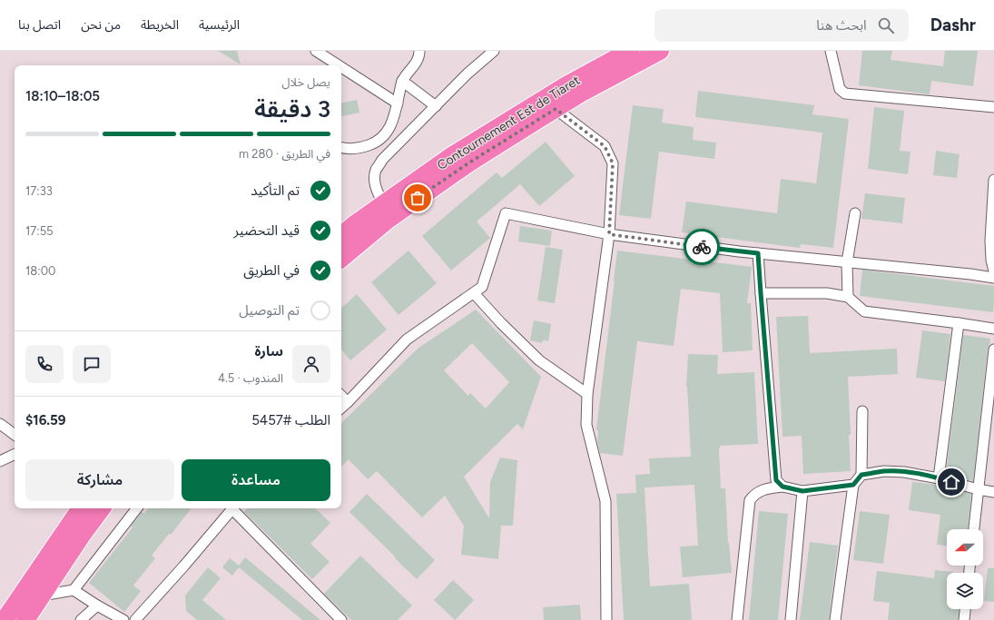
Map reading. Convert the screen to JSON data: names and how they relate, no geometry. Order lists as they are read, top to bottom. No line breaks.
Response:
{"streets":{"highway":["Contournement Est de Tiaret"]},"north":"left","page":{"header":"Dashr","search":"ابحث هنا","nav":["الرئيسية","الخريطة","من نحن","اتصل بنا"],"heading":["3 دقيقة","يصل خلال","18:05–18:10"],"panel":["سارة","المندوب · 4.5","الطلب #5457","$16.59"],"bar":"في الطريق · 280 m","list":[["تم التأكيد","17:33"],["قيد التحضير","17:55"],["في الطريق","18:00"],"تم التوصيل"],"buttons":["مساعدة","مشاركة"]}}
